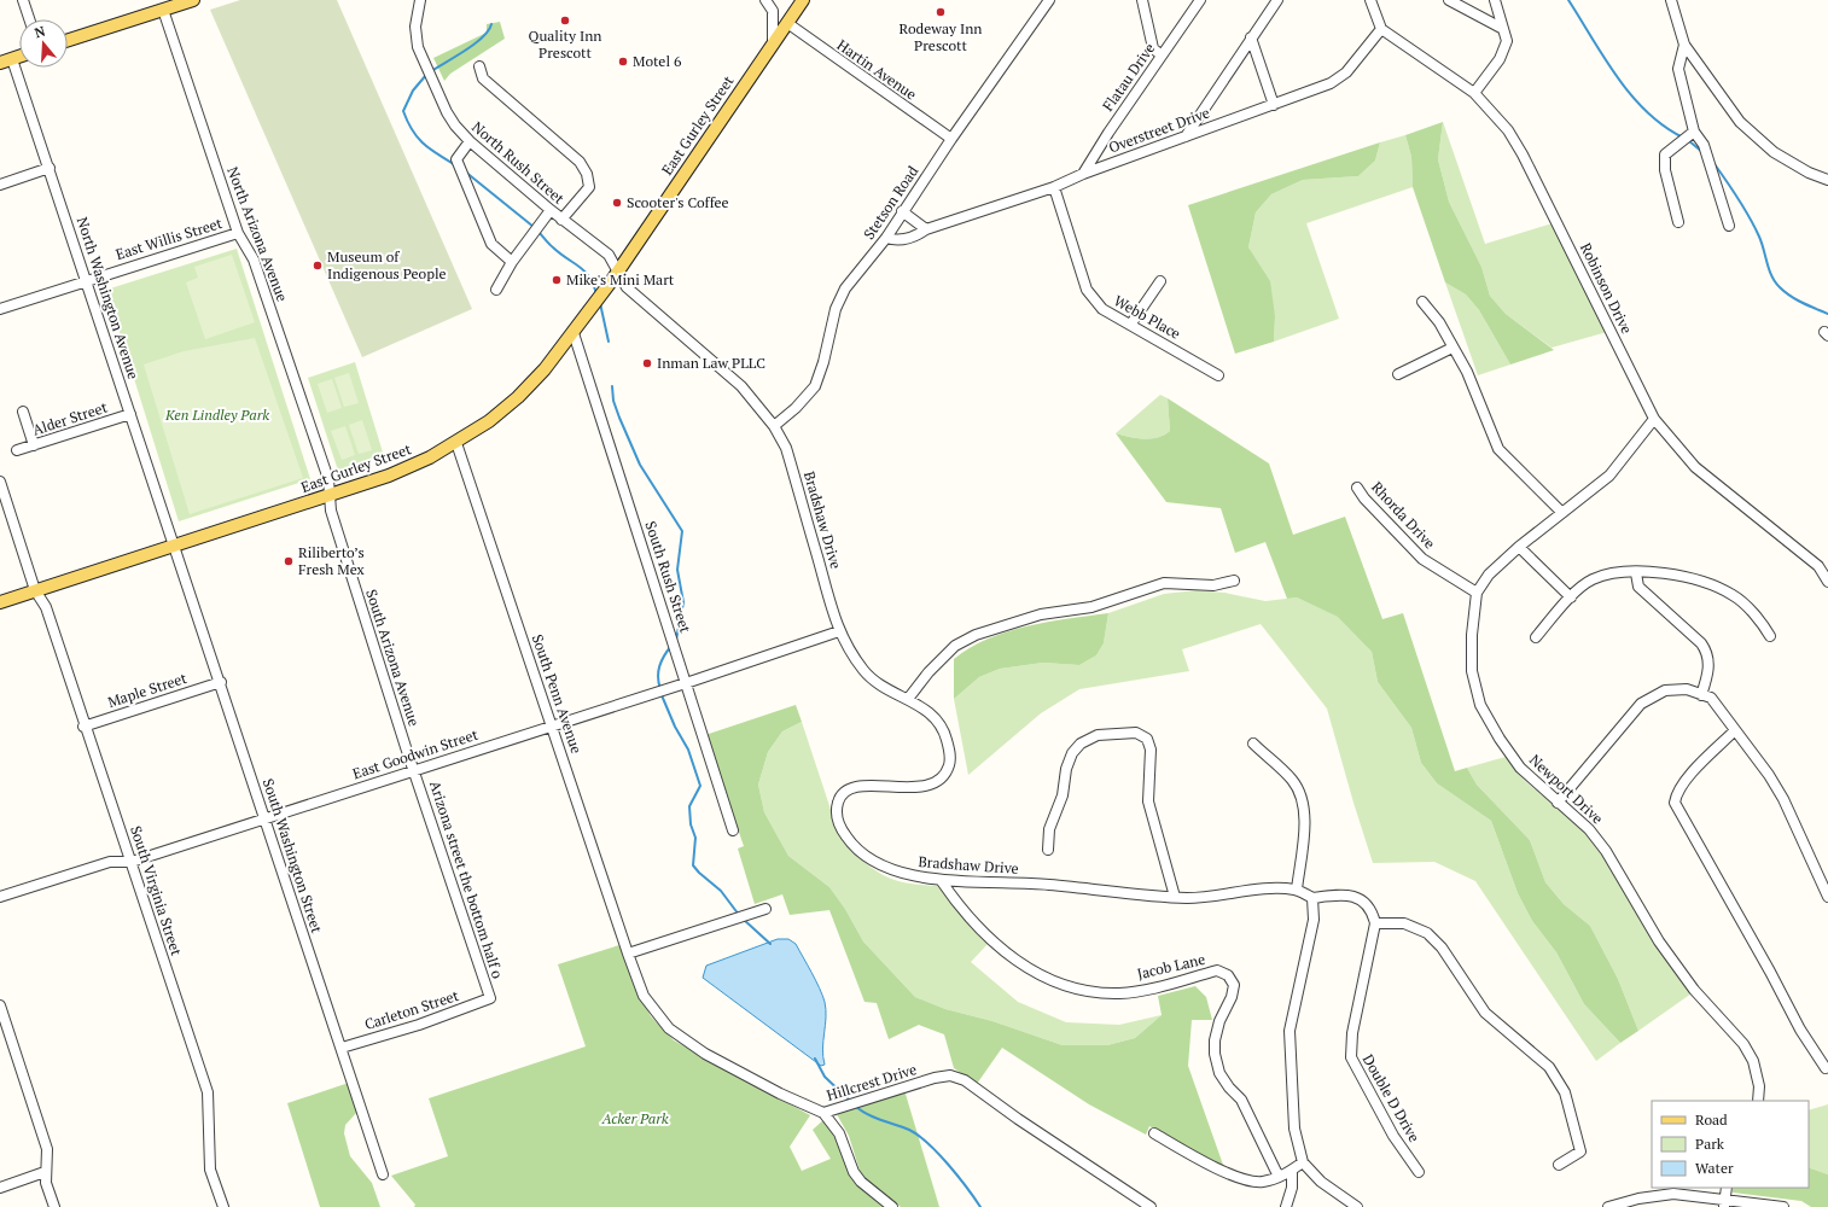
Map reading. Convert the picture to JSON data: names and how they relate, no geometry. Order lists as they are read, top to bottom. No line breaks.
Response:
{"streets":{"main road":["East Gurley Street"],"street":["Hartin Avenue","Flatau Drive","Overstreet Drive","North Rush Street","Stetson Road","North Arizona Avenue","East Willis Street","Robinson Drive","North Washington Avenue","Webb Place","Alder Street","Rhorda Drive","Bradshaw Drive","South Rush Street","South Arizona Avenue","Maple Street","South Penn Avenue","East Goodwin Street","Newport Drive","South Washington Street","Arizona street the bottom half o","South Virginia Street","Jacob Lane","Carleton Street","Hillcrest Drive","Double D Drive"]},"crossings":[["Hartin Avenue","East Gurley Street"],["Hartin Avenue","Stetson Road"],["Flatau Drive","Overstreet Drive"],["East Gurley Street","North Rush Street"],["East Gurley Street","North Arizona Avenue"],["East Gurley Street","North Washington Avenue"],["East Gurley Street","Bradshaw Drive"],["East Gurley Street","South Rush Street"],["East Gurley Street","South Arizona Avenue"],["East Gurley Street","South Penn Avenue"],["East Gurley Street","South Washington Street"],["East Gurley Street","South Virginia Street"],["Overstreet Drive","Stetson Road"],["Overstreet Drive","Robinson Drive"],["Overstreet Drive","Webb Place"],["North Rush Street","Bradshaw Drive"],["Stetson Road","Bradshaw Drive"],["North Arizona Avenue","East Willis Street"],["North Arizona Avenue","South Arizona Avenue"],["East Willis Street","North Washington Avenue"],["North Washington Avenue","Alder Street"],["North Washington Avenue","South Washington Street"],["Rhorda Drive","Newport Drive"],["Bradshaw Drive","East Goodwin Street"],["Bradshaw Drive","Jacob Lane"],["South Rush Street","East Goodwin Street"],["South Arizona Avenue","East Goodwin Street"],["South Arizona Avenue","Arizona street the bottom half o"],["Maple Street","South Washington Street"],["Maple Street","South Virginia Street"],["South Penn Avenue","East Goodwin Street"],["South Penn Avenue","Hillcrest Drive"],["East Goodwin Street","South Washington Street"],["East Goodwin Street","Arizona street the bottom half o"],["East Goodwin Street","South Virginia Street"],["South Washington Street","Carleton Street"],["Arizona street the bottom half o","Carleton Street"]],"parks":["Ken Lindley Park","Acker Park"],"places":["Rodeway Inn Prescott","Quality Inn Prescott","Motel 6","Scooter's Coffee","Museum of Indigenous People","Mike's Mini Mart","Inman Law PLLC","Riliberto’s Fresh Mex"],"legend":["Road","Park","Water"],"north":"top"}
